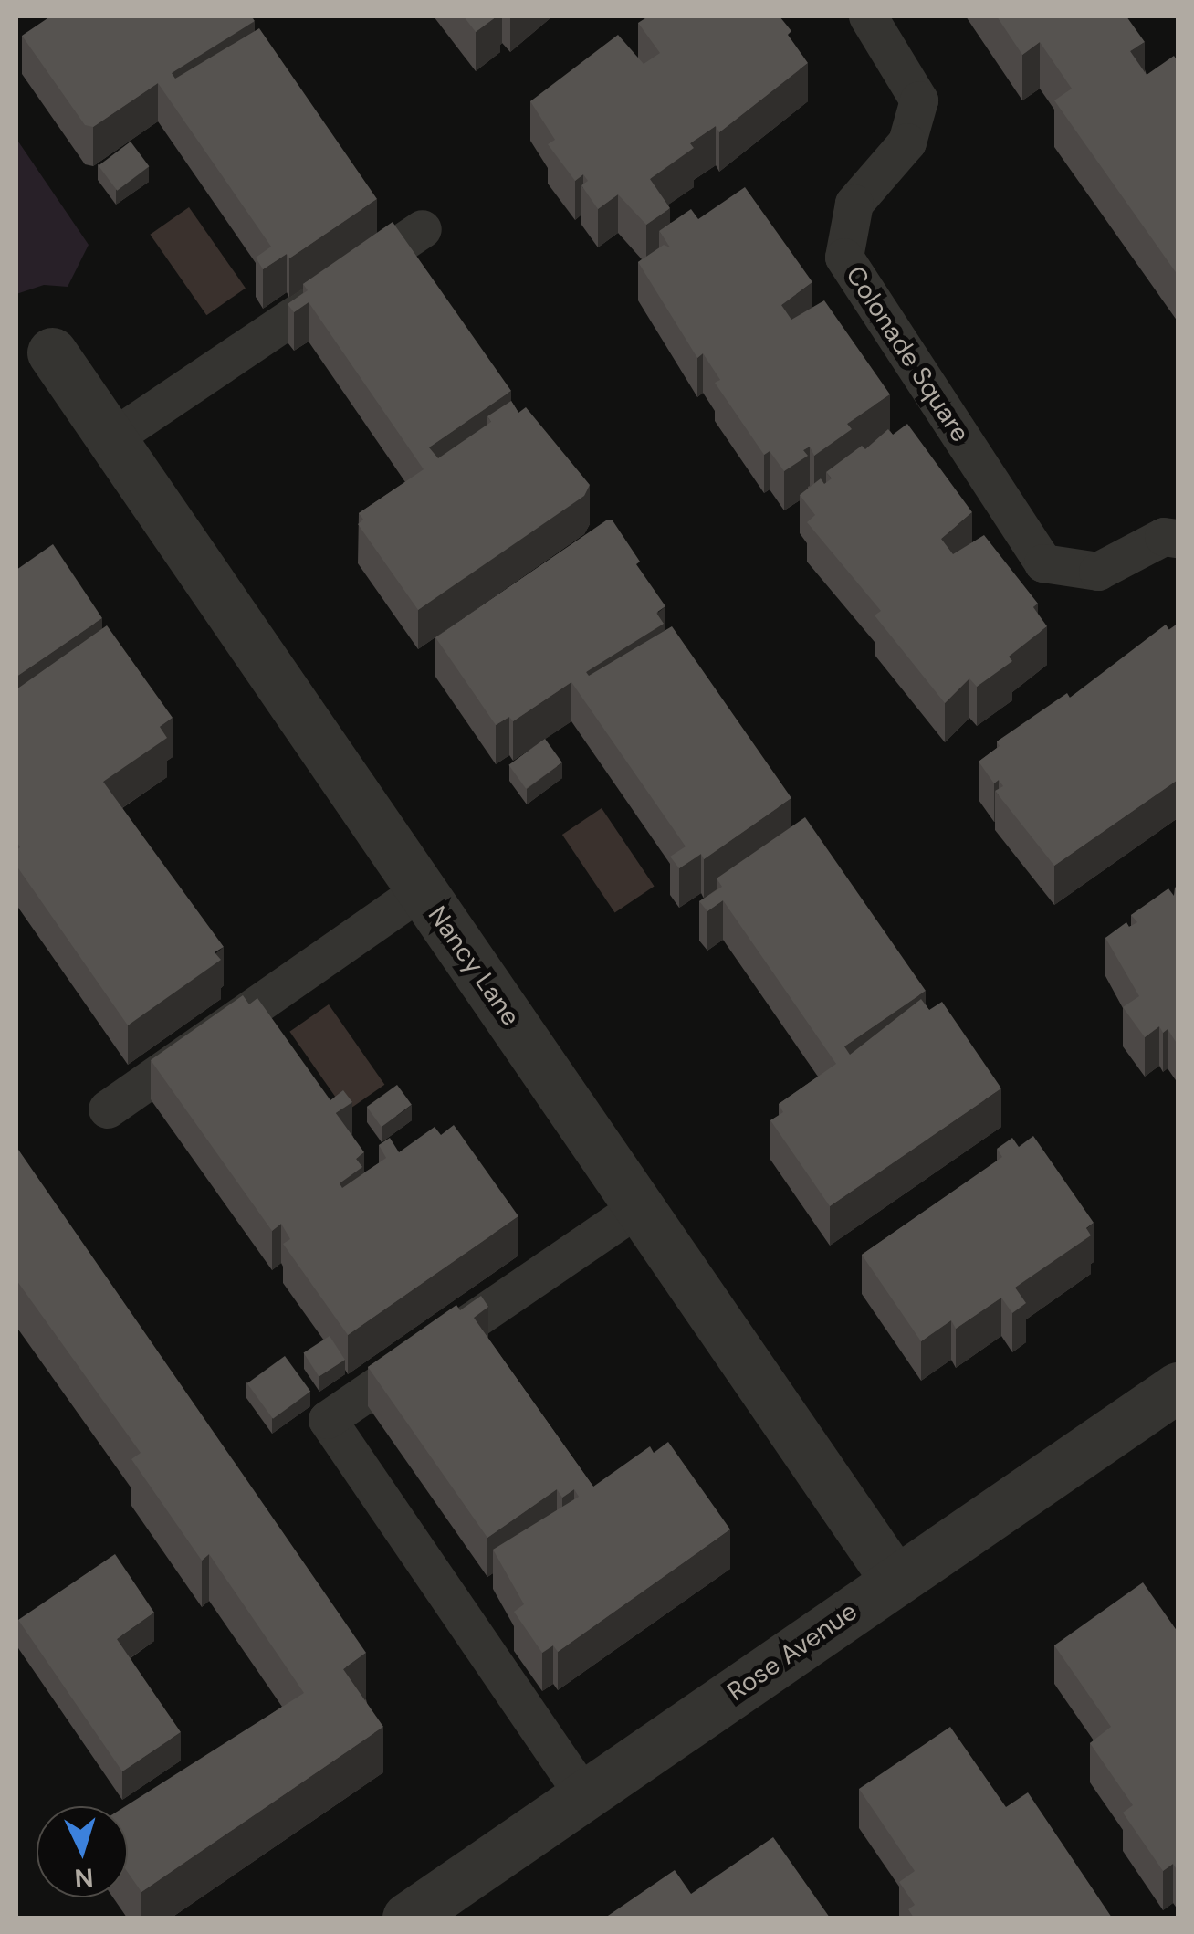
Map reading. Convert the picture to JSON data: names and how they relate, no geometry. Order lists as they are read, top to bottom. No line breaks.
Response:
{"streets":{"street":["Nancy Lane","Rose Avenue"],"lane":["Colonade Square"]},"crossings":[["Nancy Lane","Rose Avenue"]],"north":"bottom"}
